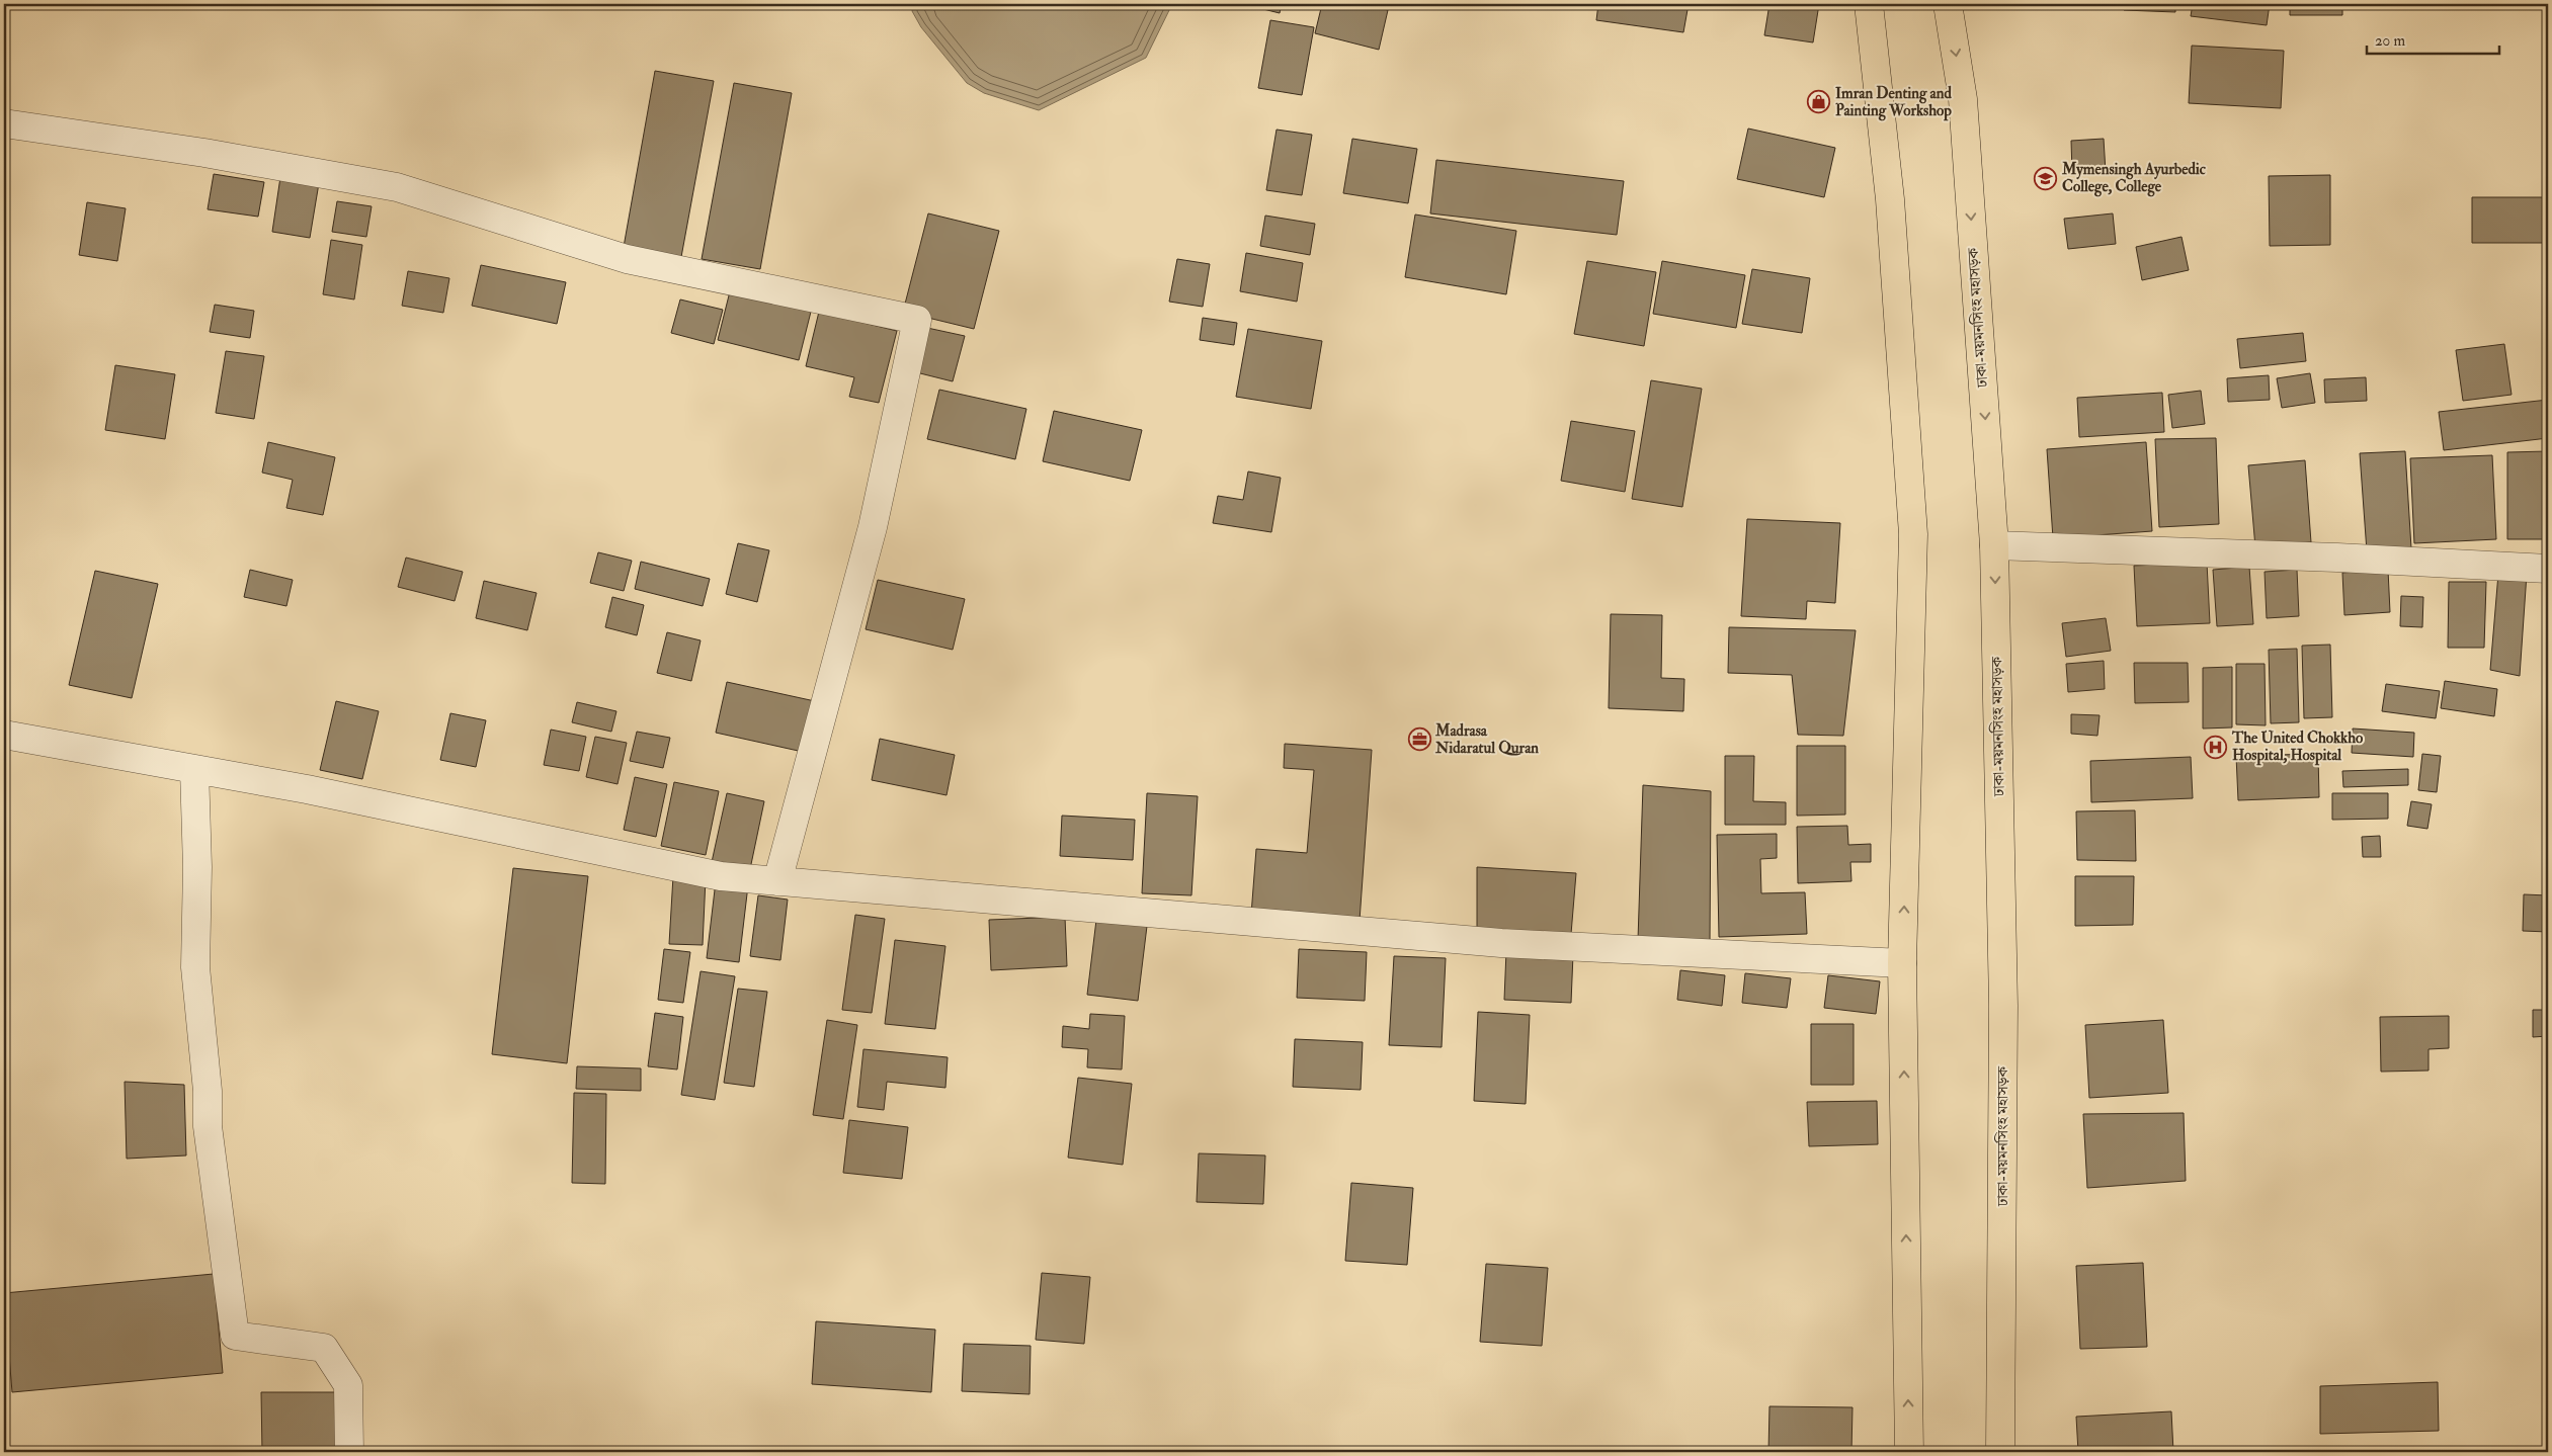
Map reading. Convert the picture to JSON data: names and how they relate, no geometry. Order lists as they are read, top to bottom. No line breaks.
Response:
{"streets":{"main road":["ঢাকা-ময়মনসিংহ মহাসড়ক"]},"places":{"shop":["Imran Denting and Painting Workshop"],"school or university":["Mymensingh Ayurbedic College, College"],"office":["Madrasa Nidaratul Quran"],"hospital":["The United Chokkho Hospital, Hospital"]},"scale_bar":"20 m"}
